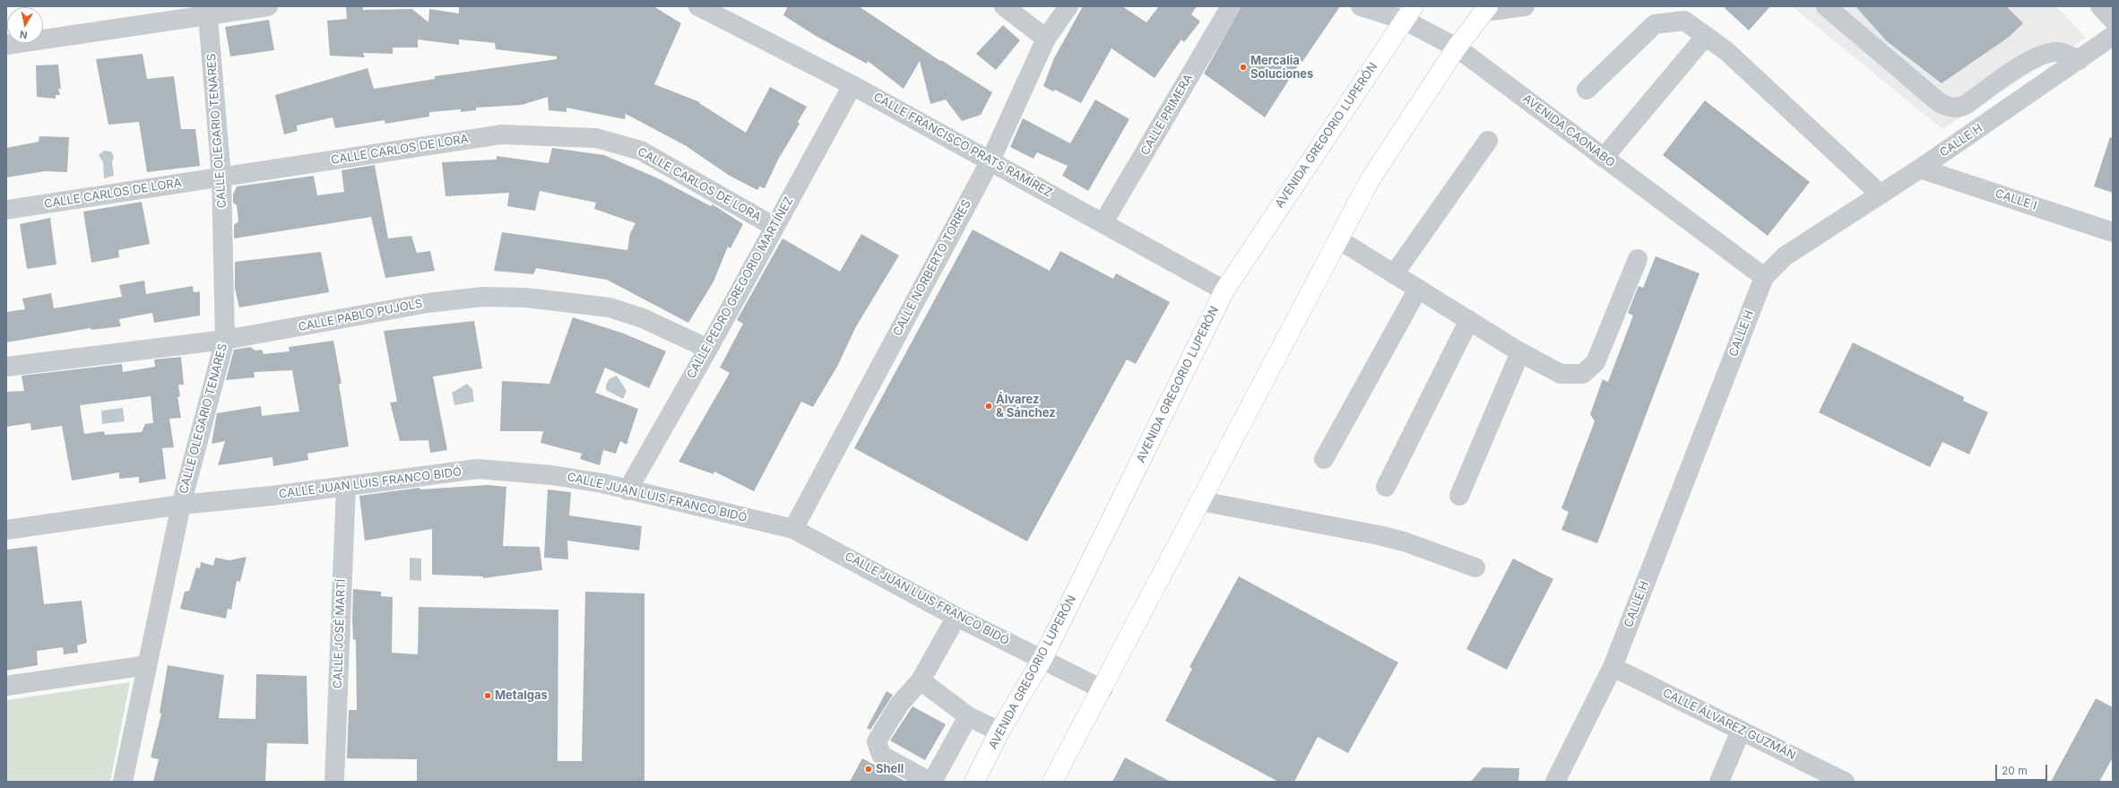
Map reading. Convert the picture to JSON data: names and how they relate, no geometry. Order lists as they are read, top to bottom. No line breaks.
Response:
{"streets":{"main road":["AVENIDA GREGORIO LUPERÓN"],"street":["CALLE PRIMERA","CALLE OLEGARIO TENARES","AVENIDA CAONABO","CALLE H","CALLE FRANCISCO PRATS RAMÍREZ","CALLE CARLOS DE LORA","CALLE I","CALLE NORBERTO TORRES","CALLE PEDRO GREGORIO MARTÍNEZ","CALLE PABLO PUJOLS","CALLE JUAN LUIS FRANCO BIDÓ","CALLE JOSÉ MARTÍ","CALLE ÁLVAREZ GUZMÁN"]},"crossings":[["CALLE PRIMERA","CALLE FRANCISCO PRATS RAMÍREZ"],["CALLE OLEGARIO TENARES","CALLE CARLOS DE LORA"],["CALLE OLEGARIO TENARES","CALLE PABLO PUJOLS"],["CALLE OLEGARIO TENARES","CALLE JUAN LUIS FRANCO BIDÓ"],["AVENIDA CAONABO","AVENIDA GREGORIO LUPERÓN"],["AVENIDA CAONABO","CALLE H"],["AVENIDA GREGORIO LUPERÓN","CALLE FRANCISCO PRATS RAMÍREZ"],["AVENIDA GREGORIO LUPERÓN","CALLE JUAN LUIS FRANCO BIDÓ"],["CALLE H","CALLE I"],["CALLE H","CALLE ÁLVAREZ GUZMÁN"],["CALLE FRANCISCO PRATS RAMÍREZ","CALLE NORBERTO TORRES"],["CALLE FRANCISCO PRATS RAMÍREZ","CALLE PEDRO GREGORIO MARTÍNEZ"],["CALLE CARLOS DE LORA","CALLE PEDRO GREGORIO MARTÍNEZ"],["CALLE NORBERTO TORRES","CALLE JUAN LUIS FRANCO BIDÓ"],["CALLE PEDRO GREGORIO MARTÍNEZ","CALLE PABLO PUJOLS"],["CALLE PEDRO GREGORIO MARTÍNEZ","CALLE JUAN LUIS FRANCO BIDÓ"],["CALLE JUAN LUIS FRANCO BIDÓ","CALLE JOSÉ MARTÍ"]],"places":["Mercalia Soluciones","Álvarez & Sánchez","Metalgas","Shell"],"scale_bar":"20 m","north":"bottom"}
